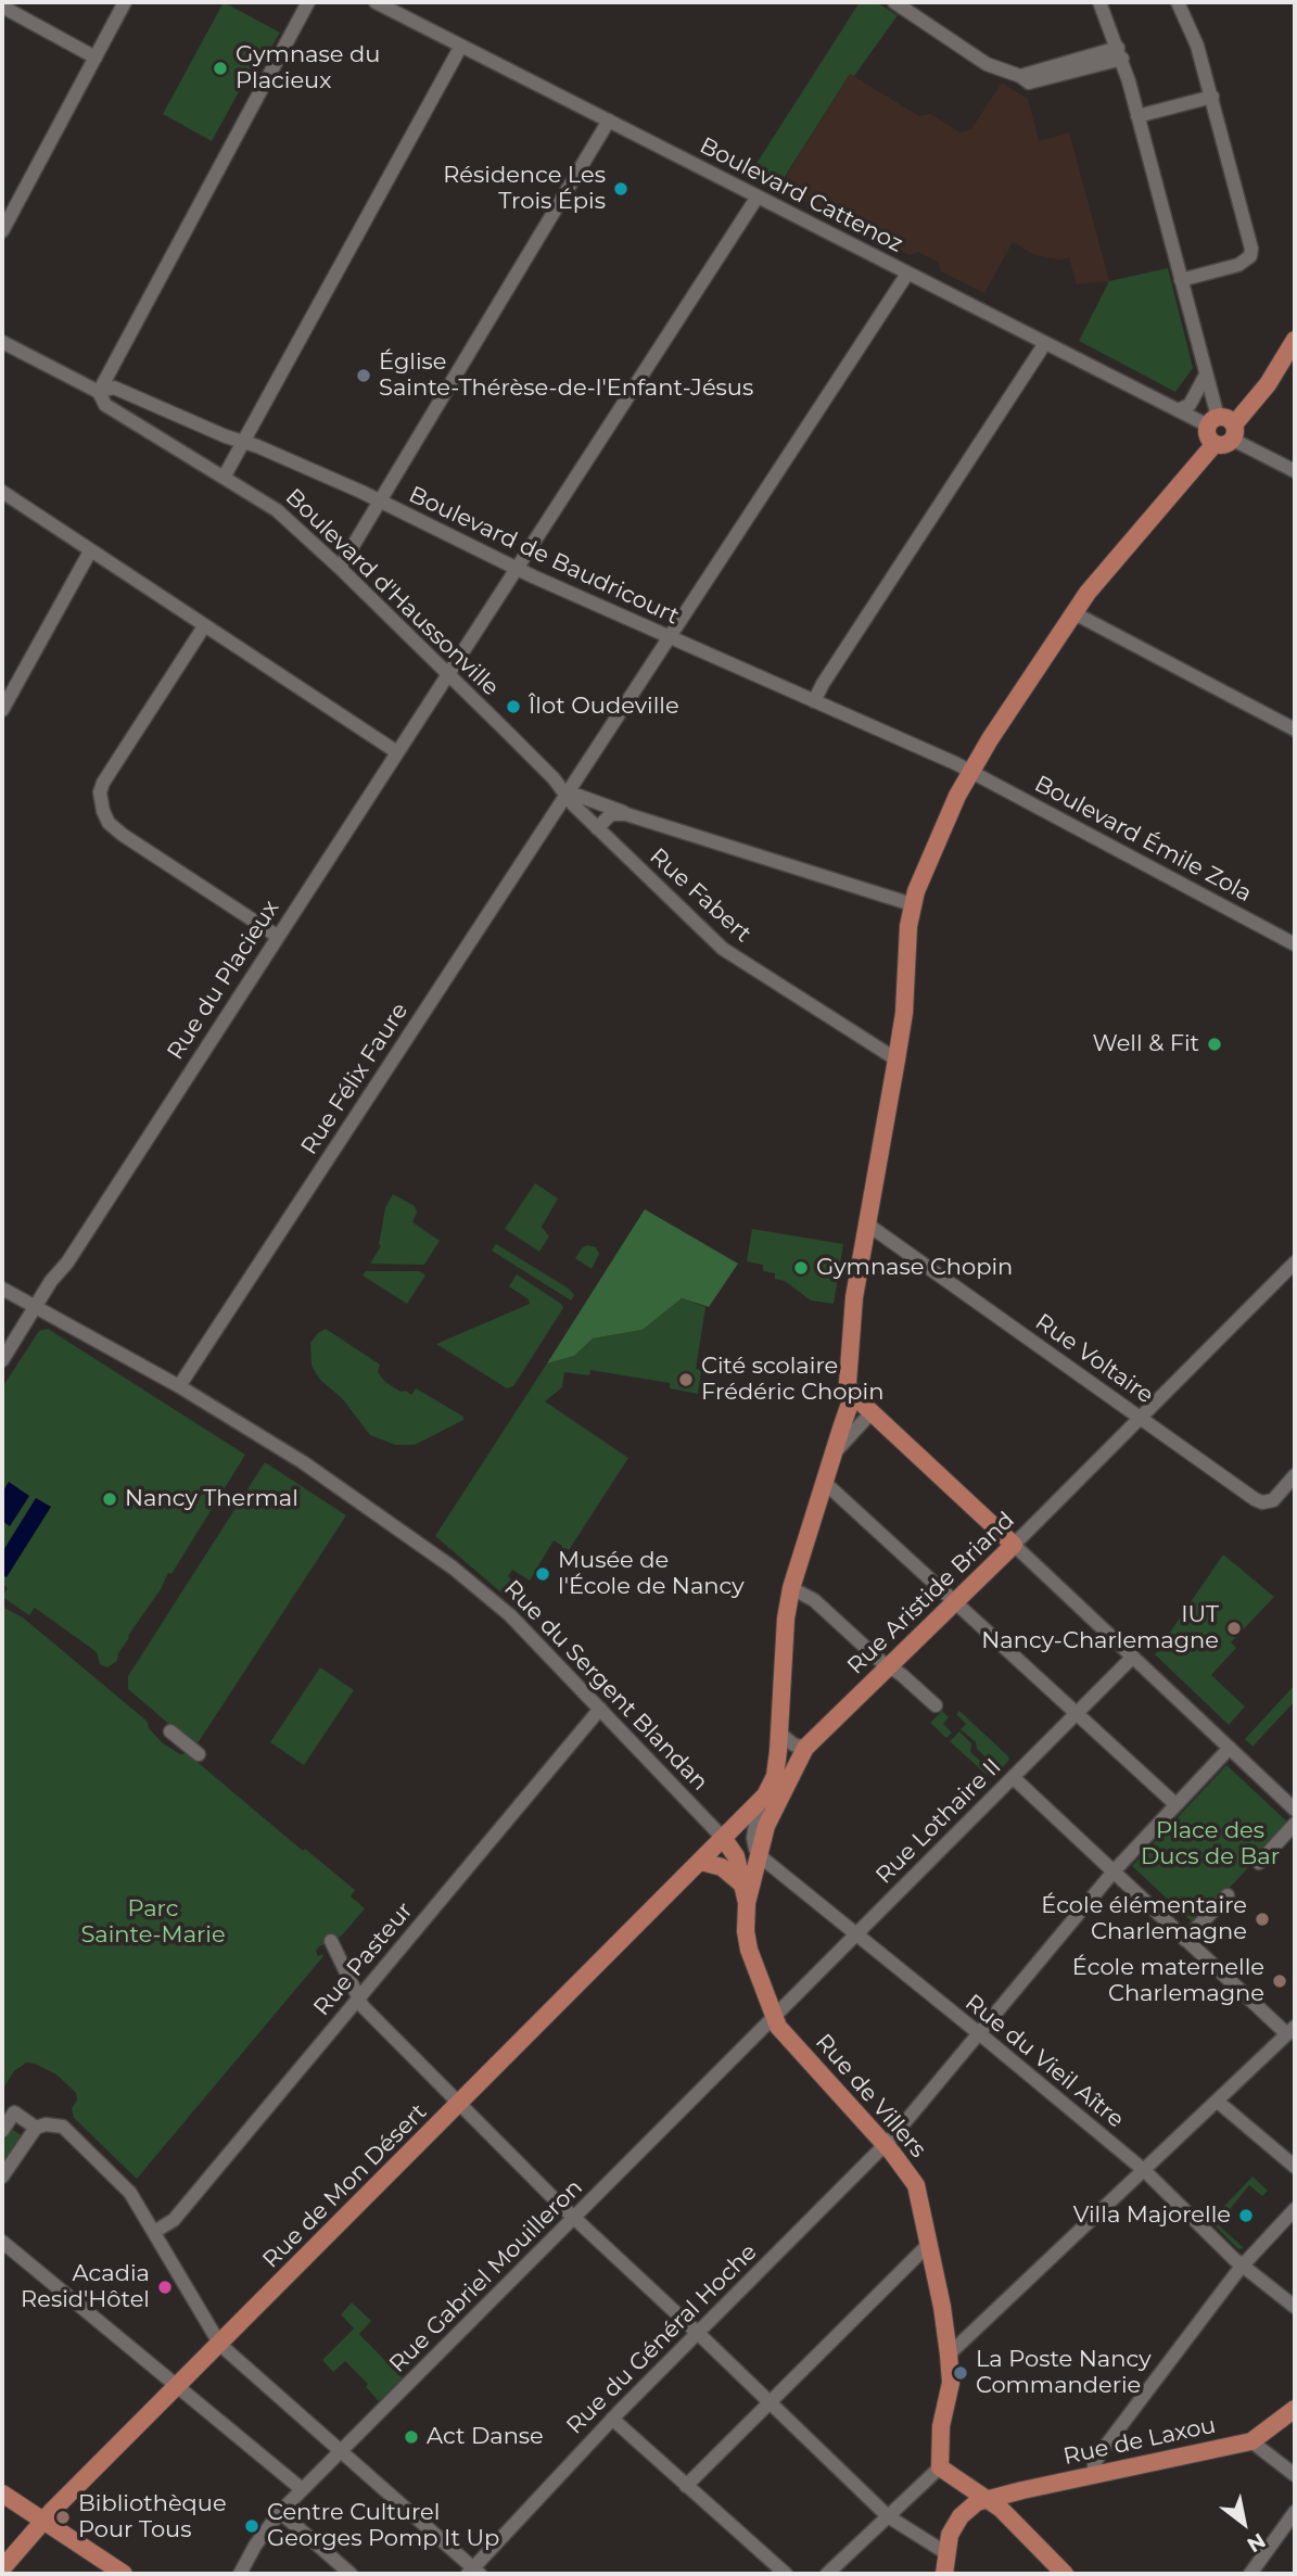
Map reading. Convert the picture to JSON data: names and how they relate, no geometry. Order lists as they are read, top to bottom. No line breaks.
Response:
{"streets":{"main road":["Rue Aristide Briand","Rue de Villers","Rue de Mon Désert","Rue de Laxou"],"street":["Boulevard Cattenoz","Boulevard de Baudricourt","Boulevard d'Haussonville","Boulevard Émile Zola","Rue Fabert","Rue du Placieux","Rue Félix Faure","Rue Voltaire","Rue du Sergent Blandan","Rue Lothaire II","Rue Pasteur","Rue du Vieil Aître","Rue Gabriel Mouilleron","Rue du Général Hoche"]},"crossings":[["Boulevard Cattenoz","Rue du Placieux"],["Boulevard Cattenoz","Rue Félix Faure"],["Boulevard de Baudricourt","Boulevard d'Haussonville"],["Boulevard de Baudricourt","Boulevard Émile Zola"],["Boulevard de Baudricourt","Rue du Placieux"],["Boulevard de Baudricourt","Rue Félix Faure"],["Boulevard d'Haussonville","Rue Fabert"],["Boulevard d'Haussonville","Rue du Placieux"],["Boulevard d'Haussonville","Rue Félix Faure"],["Rue Fabert","Rue Félix Faure"],["Rue Félix Faure","Rue du Sergent Blandan"],["Rue Voltaire","Rue Aristide Briand"],["Rue Aristide Briand","Rue du Vieil Aître"],["Rue Aristide Briand","Rue de Villers"],["Rue du Sergent Blandan","Rue Pasteur"],["Rue du Sergent Blandan","Rue de Villers"],["Rue du Sergent Blandan","Rue de Mon Désert"],["Rue Lothaire II","Rue du Vieil Aître"],["Rue Lothaire II","Rue de Villers"],["Rue Lothaire II","Rue Gabriel Mouilleron"],["Rue du Vieil Aître","Rue du Général Hoche"],["Rue de Villers","Rue de Mon Désert"],["Rue de Villers","Rue Gabriel Mouilleron"],["Rue de Villers","Rue du Général Hoche"]],"parks":["Place des Ducs de Bar","Parc Sainte-Marie"],"places":["Gymnase du Placieux","Résidence Les Trois Épis","Église Sainte-Thérèse-de-l'Enfant-Jésus","Îlot Oudeville","Well & Fit","Gymnase Chopin","Cité scolaire Frédéric Chopin","Nancy Thermal","Musée de l'École de Nancy","IUT Nancy-Charlemagne","École élémentaire Charlemagne","École maternelle Charlemagne","Villa Majorelle","Acadia Resid'Hôtel","La Poste Nancy Commanderie","Act Danse","Bibliothèque Pour Tous","Centre Culturel Georges Pomp It Up"],"north":"bottom right"}
